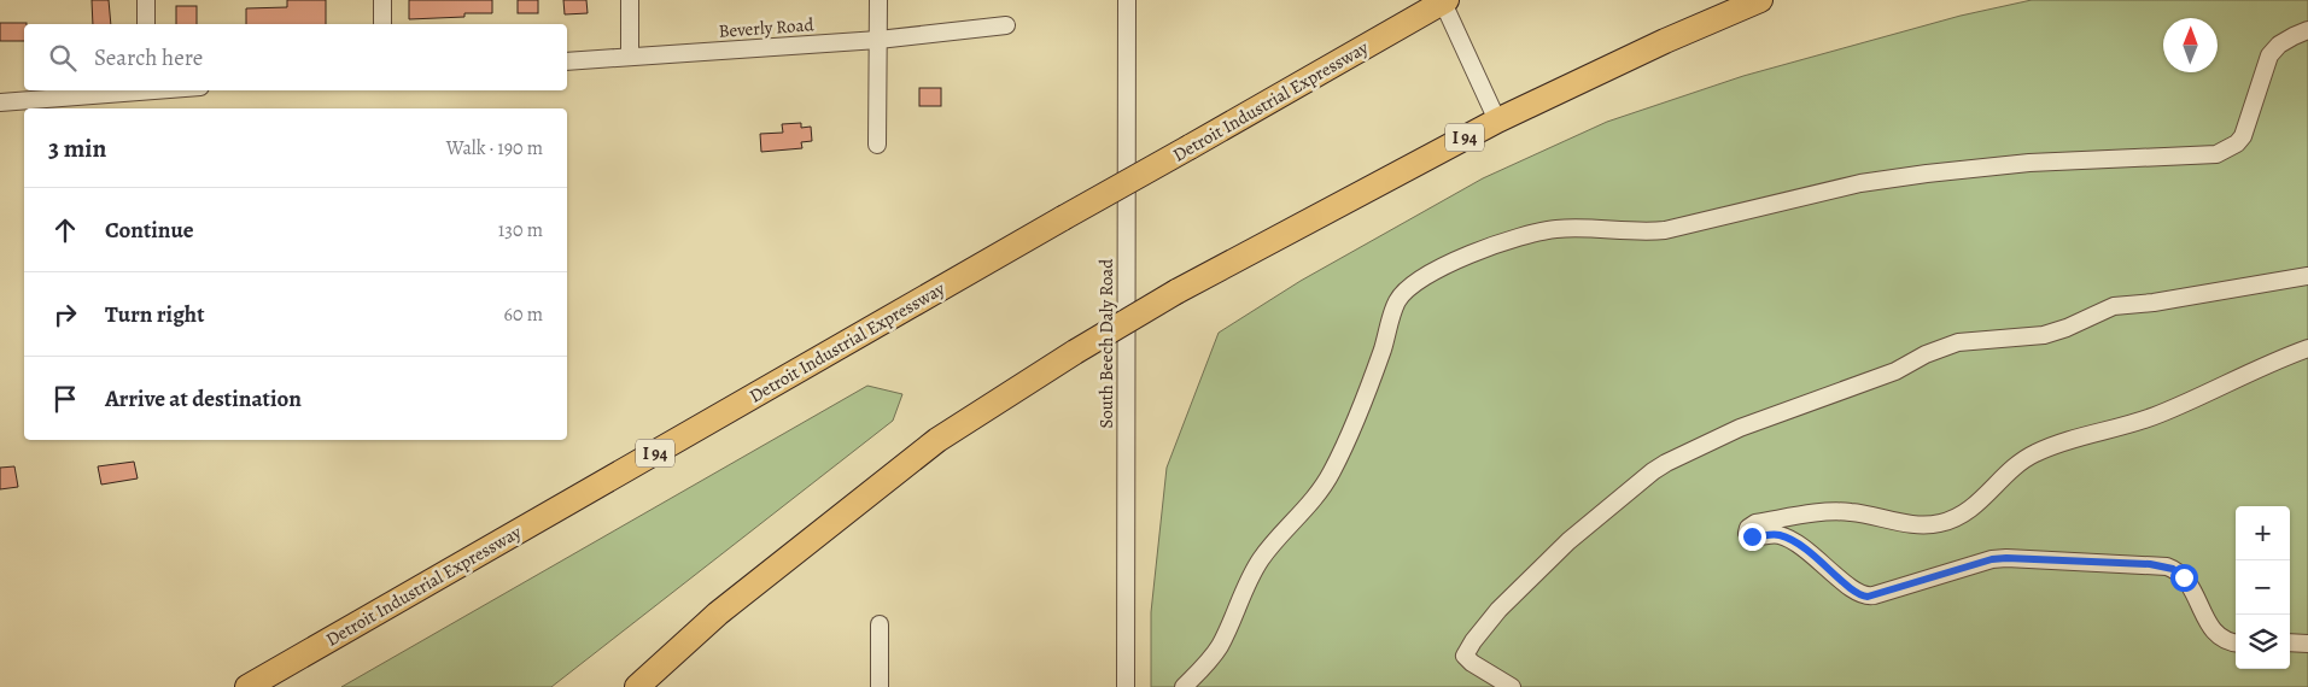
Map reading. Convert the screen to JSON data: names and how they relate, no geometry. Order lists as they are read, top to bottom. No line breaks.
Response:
{"streets":{"highway":["Detroit Industrial Expressway","I 94"],"street":["Beverly Road","South Beech Daly Road"]},"north":"top","page":{"search":"Search here","heading":["3 min","Walk · 190 m"],"list":[["Continue","130 m"],["Turn right","60 m"],"Arrive at destination"],"map_buttons":["+","−"]}}
